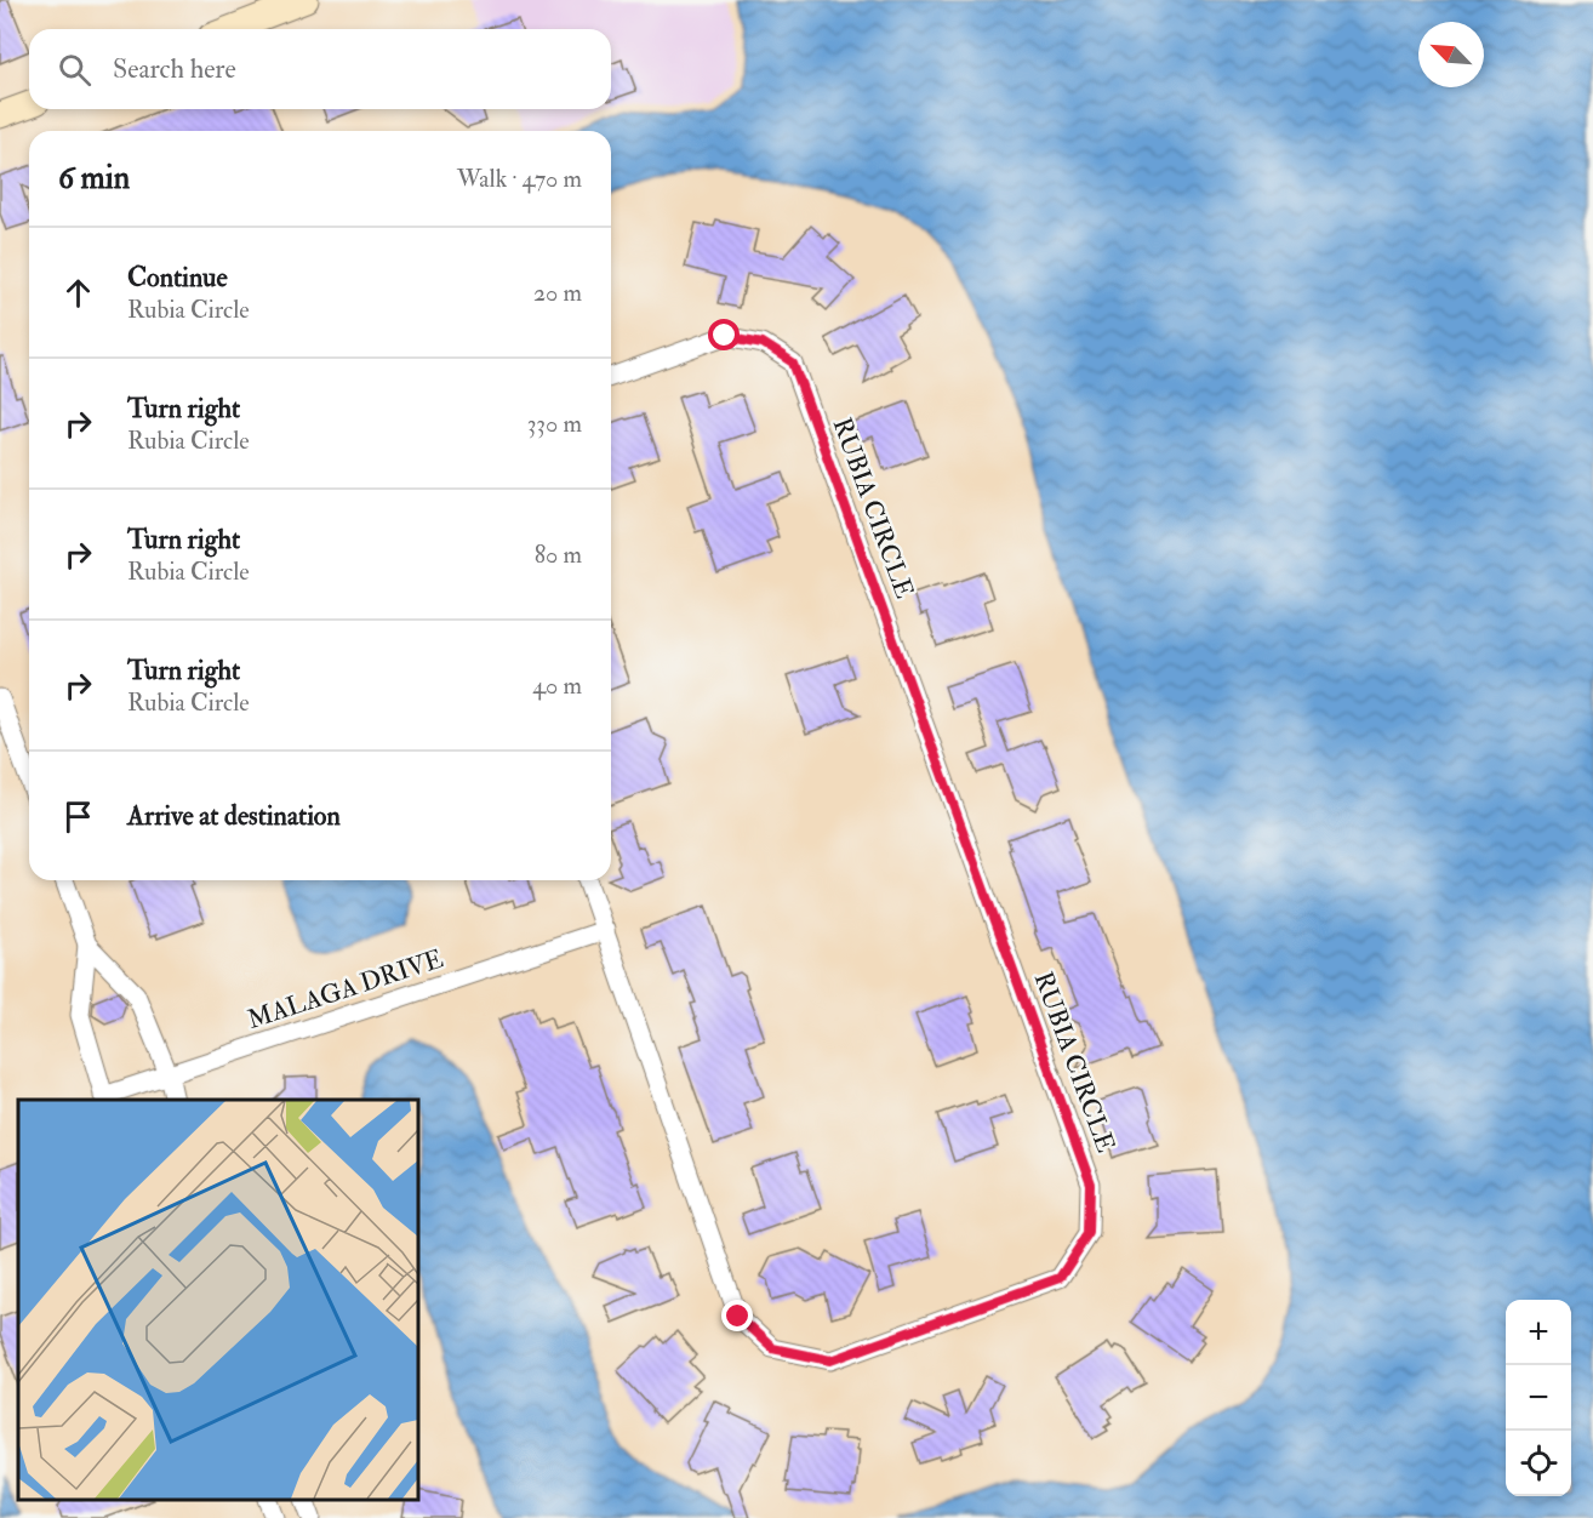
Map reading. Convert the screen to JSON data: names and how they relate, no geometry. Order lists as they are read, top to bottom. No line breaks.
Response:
{"streets":{"street":["RUBIA CIRCLE","MALAGA DRIVE"]},"crossings":[["RUBIA CIRCLE","MALAGA DRIVE"]],"north":"top left","page":{"search":"Search here","heading":["6 min","Walk · 470 m"],"list":[["Continue","Rubia Circle","20 m"],["Turn right","Rubia Circle","330 m"],["Turn right","Rubia Circle","80 m"],["Turn right","Rubia Circle","40 m"],"Arrive at destination"],"map_buttons":["+","−"]}}
